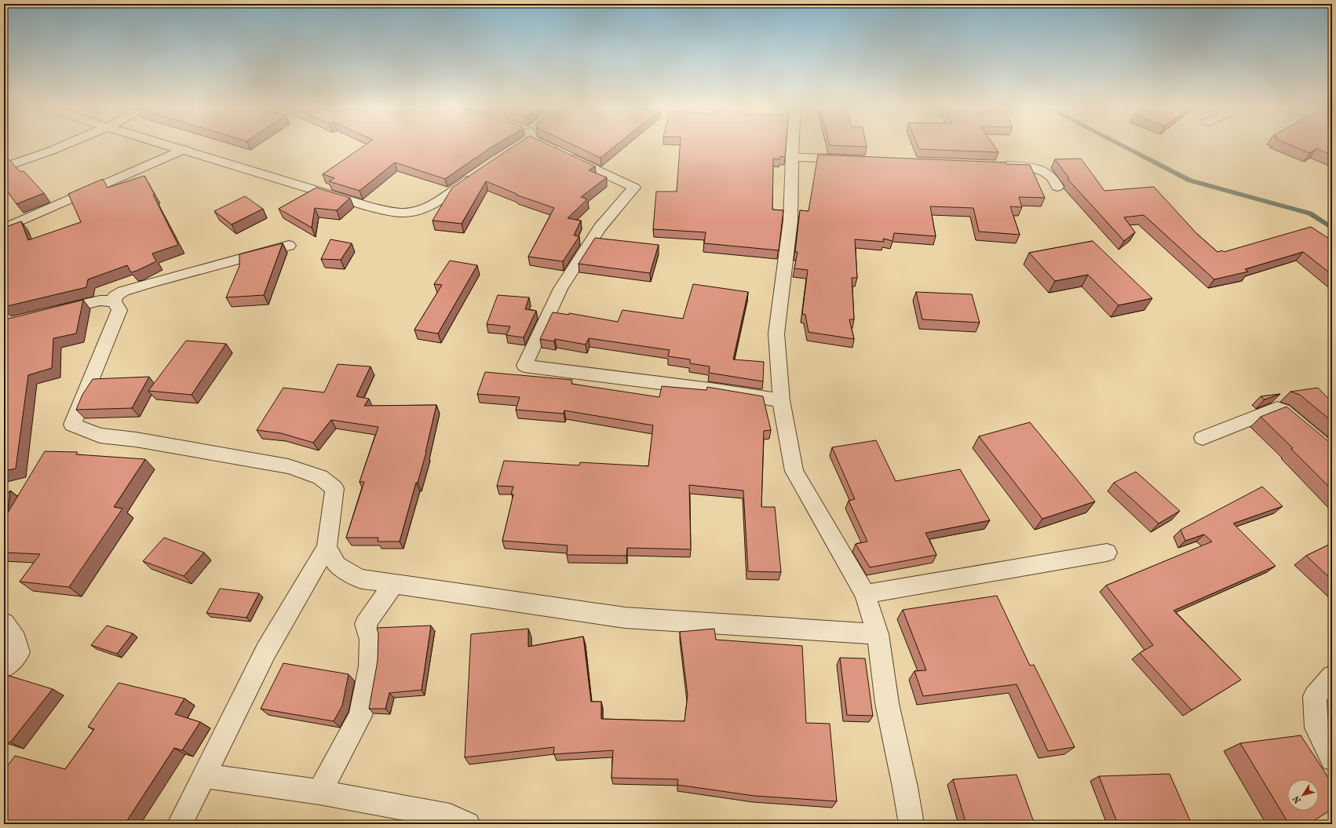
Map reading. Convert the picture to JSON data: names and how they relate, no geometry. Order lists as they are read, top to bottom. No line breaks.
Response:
{"north":"bottom left"}
